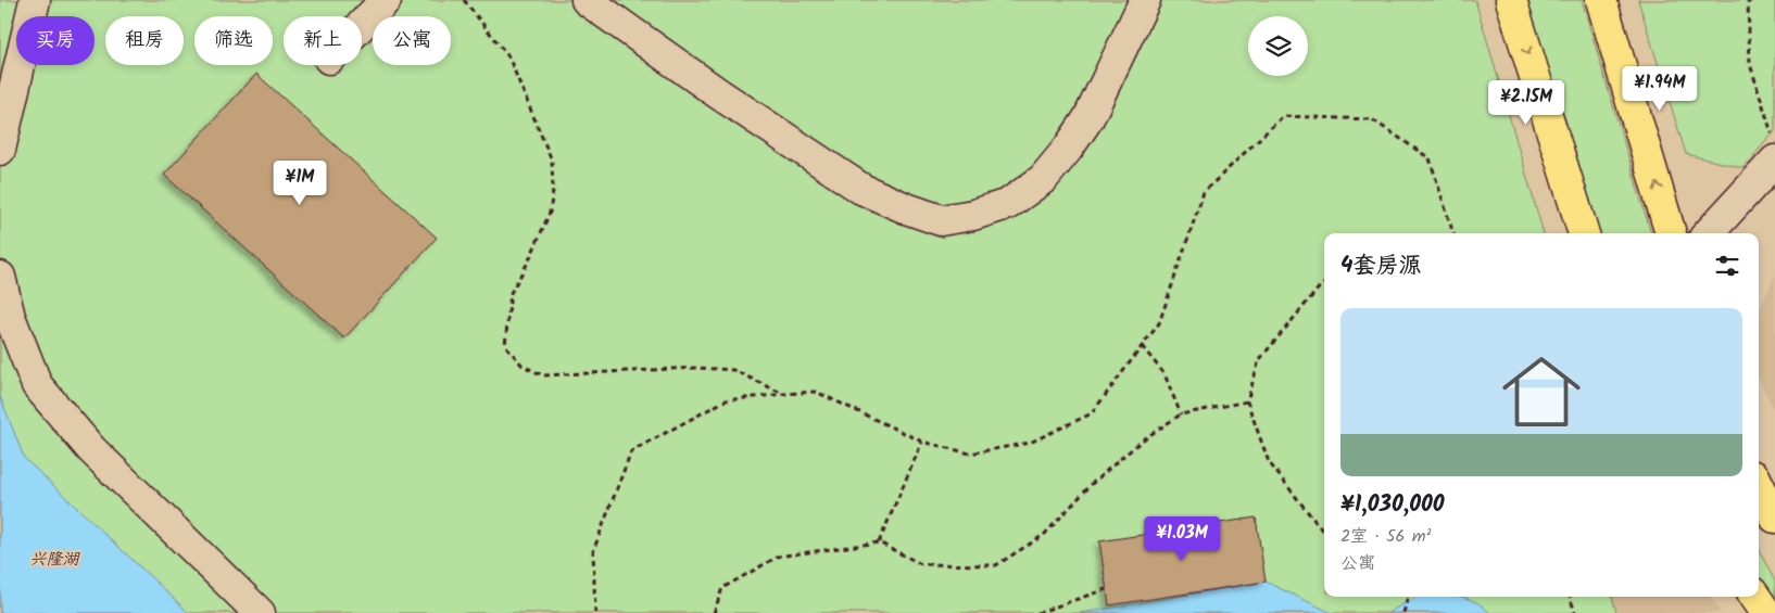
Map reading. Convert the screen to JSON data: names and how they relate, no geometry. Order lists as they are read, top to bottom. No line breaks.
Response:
{"water":["兴隆湖"],"page":{"chip":["买房","租房","筛选","新上","公寓"],"price":["¥1.94M","¥2.15M","¥1M","¥1.03M"],"heading":"4套房源","list":[{"name":"¥1,030,000","note":"2室 · 56 m² · 公寓"}]}}
